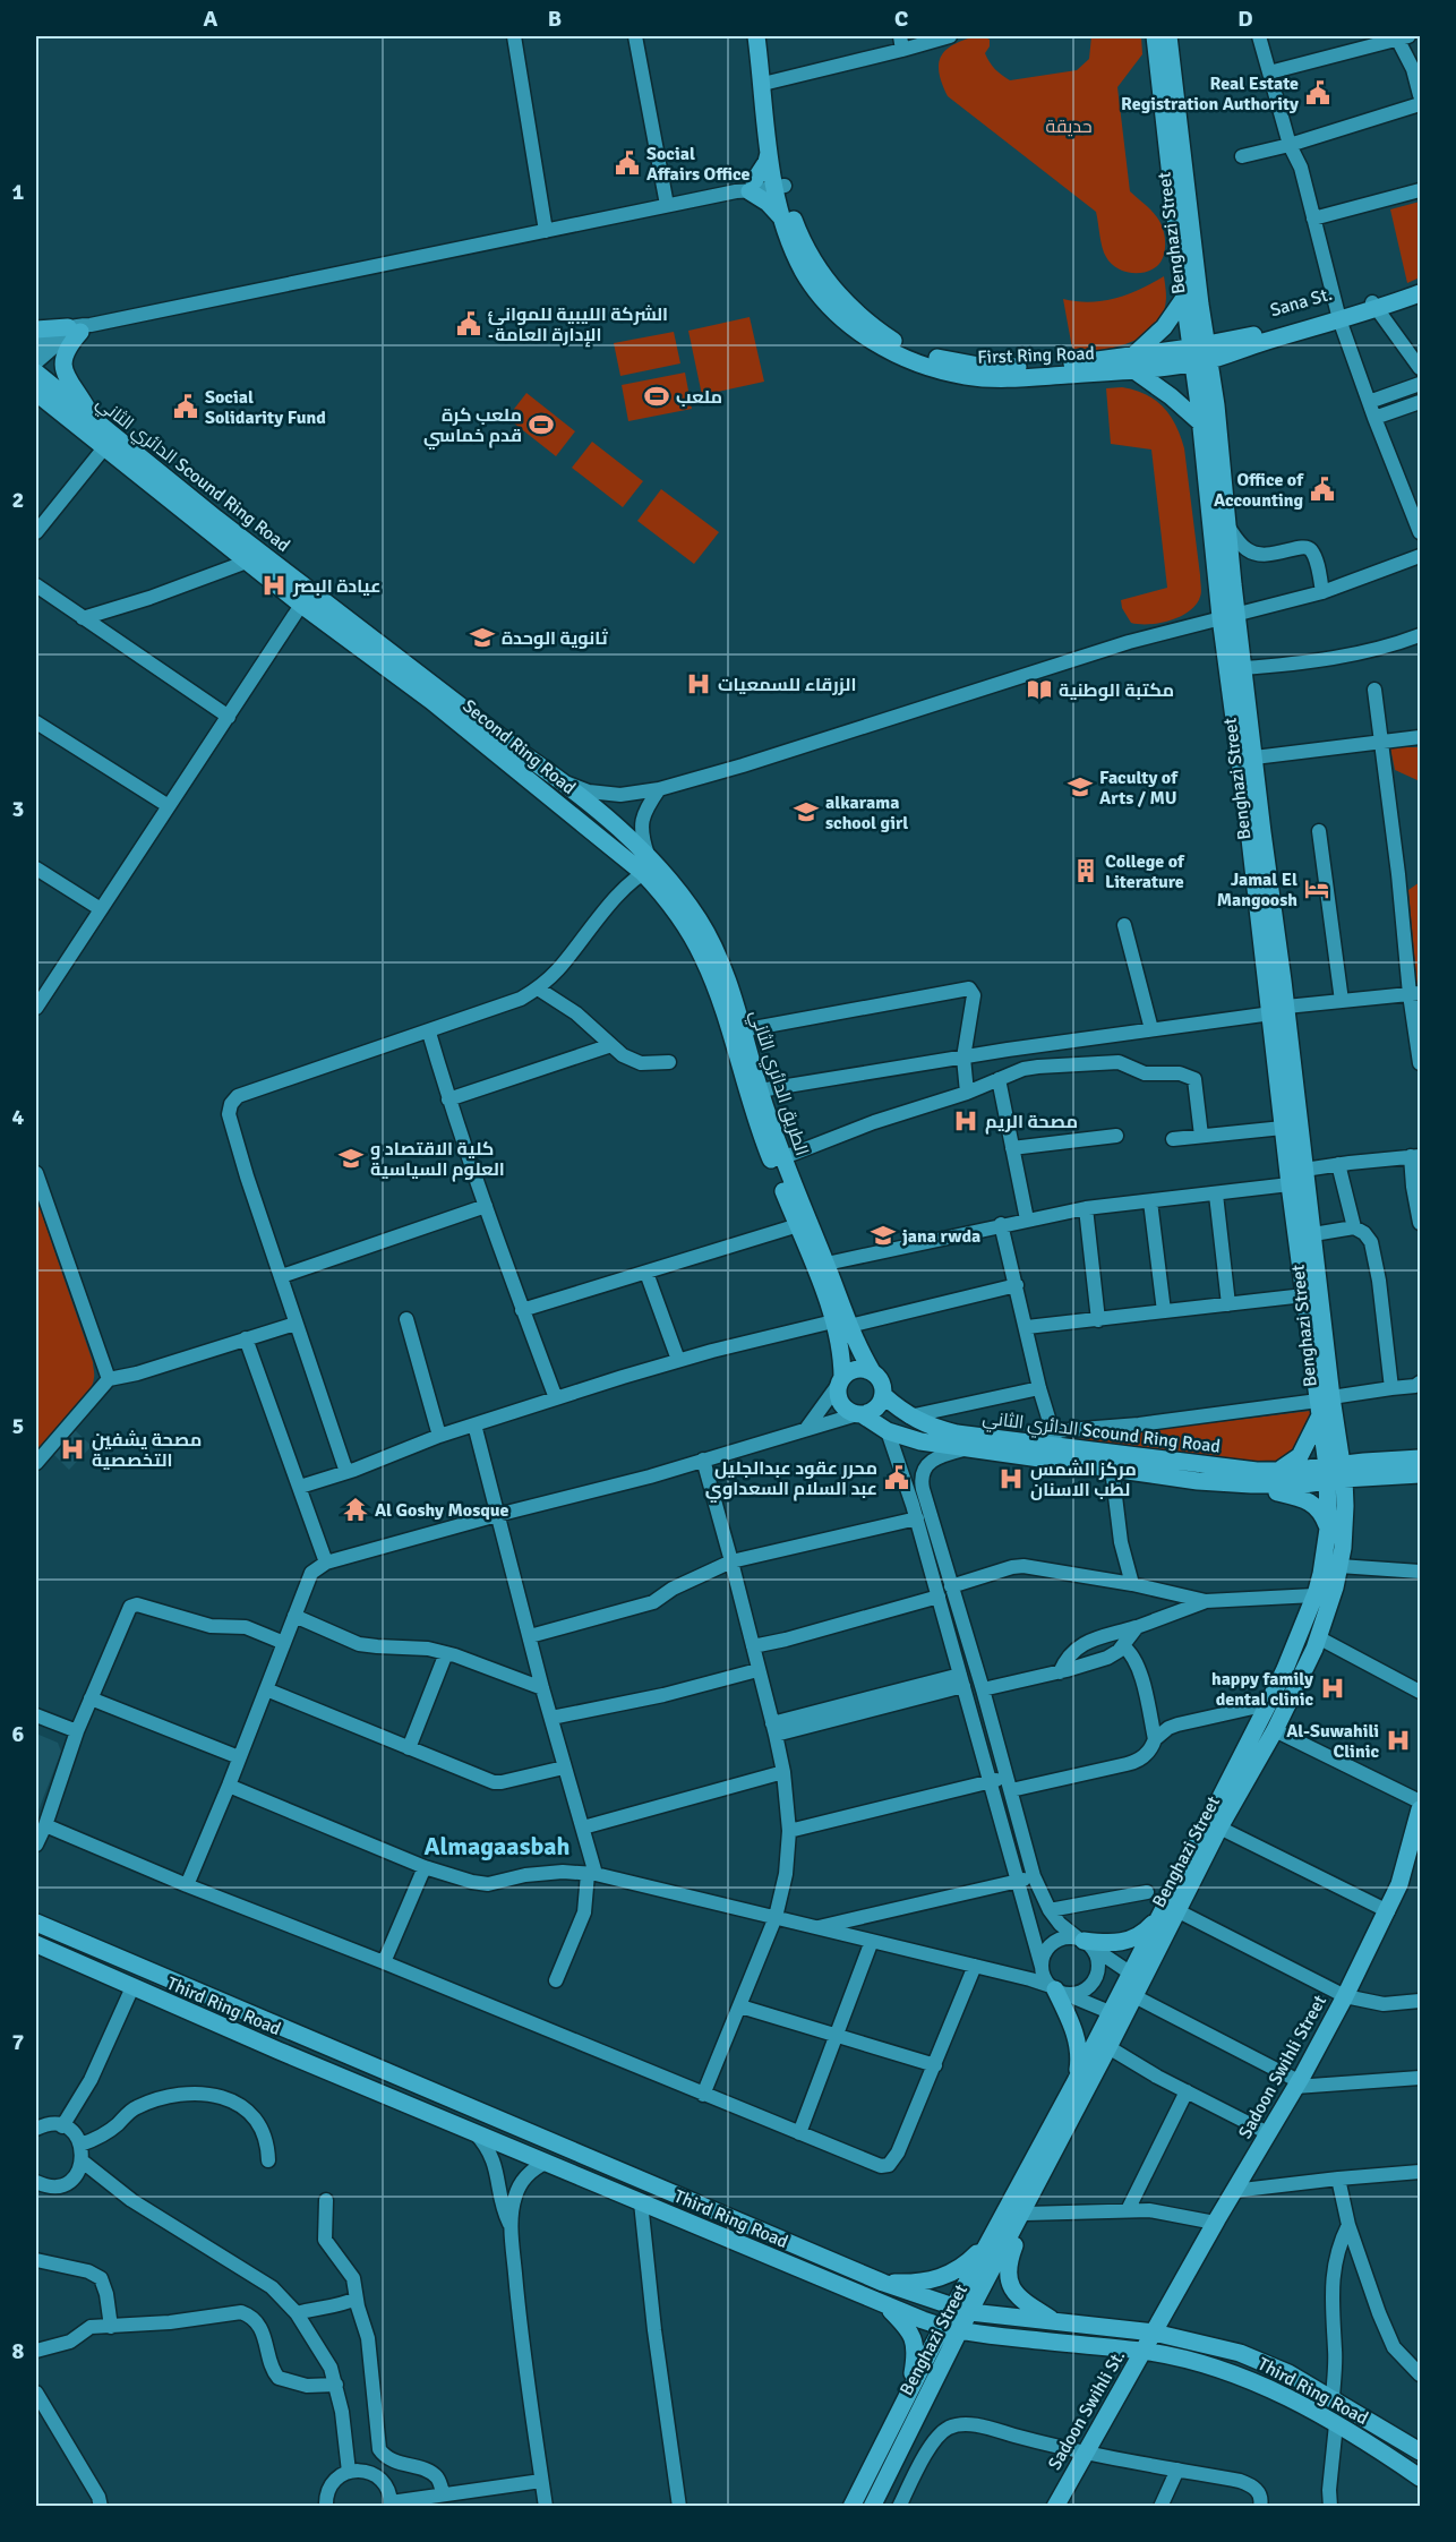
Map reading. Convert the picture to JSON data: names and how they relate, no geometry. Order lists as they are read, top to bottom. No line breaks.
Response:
{"streets":{"main road":["Benghazi Street","First Ring Road","الدائري الثاني Scound Ring Road","Second Ring Road","الطريق الدائري الثاني","Third Ring Road","Sadoon Swihli Street","Sadoon Swihli St."]},"crossings":[["Benghazi Street","First Ring Road"],["Benghazi Street","الدائري الثاني Scound Ring Road"],["Benghazi Street","Third Ring Road"],["الدائري الثاني Scound Ring Road","Second Ring Road"],["الدائري الثاني Scound Ring Road","الطريق الدائري الثاني"],["Second Ring Road","الطريق الدائري الثاني"],["Third Ring Road","Sadoon Swihli Street"],["Third Ring Road","Sadoon Swihli St."],["Sadoon Swihli Street","Sadoon Swihli St."]],"districts":["Almagaasbah"],"parks":["حديقة"],"places":{"public building":["Real Estate Registration Authority","Social Affairs Office","الشركة الليبية للموانئ -الإدارة العامة","Social Solidarity Fund","Office of Accounting","محرر عقود عبدالجليل عبد السلام السعداوي"],"sports":["ملعب","ملعب كرة قدم خماسي"],"hospital":["عيادة البصر","الزرقاء للسمعيات","مصحة الريم","مصحة يشفين التخصصية","مركز الشمس لطب الاسنان","happy family dental clinic","Al-Suwahili Clinic"],"school or university":["ثانوية الوحدة","Faculty of Arts / MU","alkarama school girl","كلية الاقتصاد و العلوم السياسية","jana rwda"],"library":["مكتبة الوطنية"],"building":["College of Literature"],"hotel":["Jamal El Mangoosh"],"temple":["Al Goshy Mosque"]},"grid":{"columns":["A","B","C","D"],"rows":["1","2","3","4","5","6","7","8"]}}
